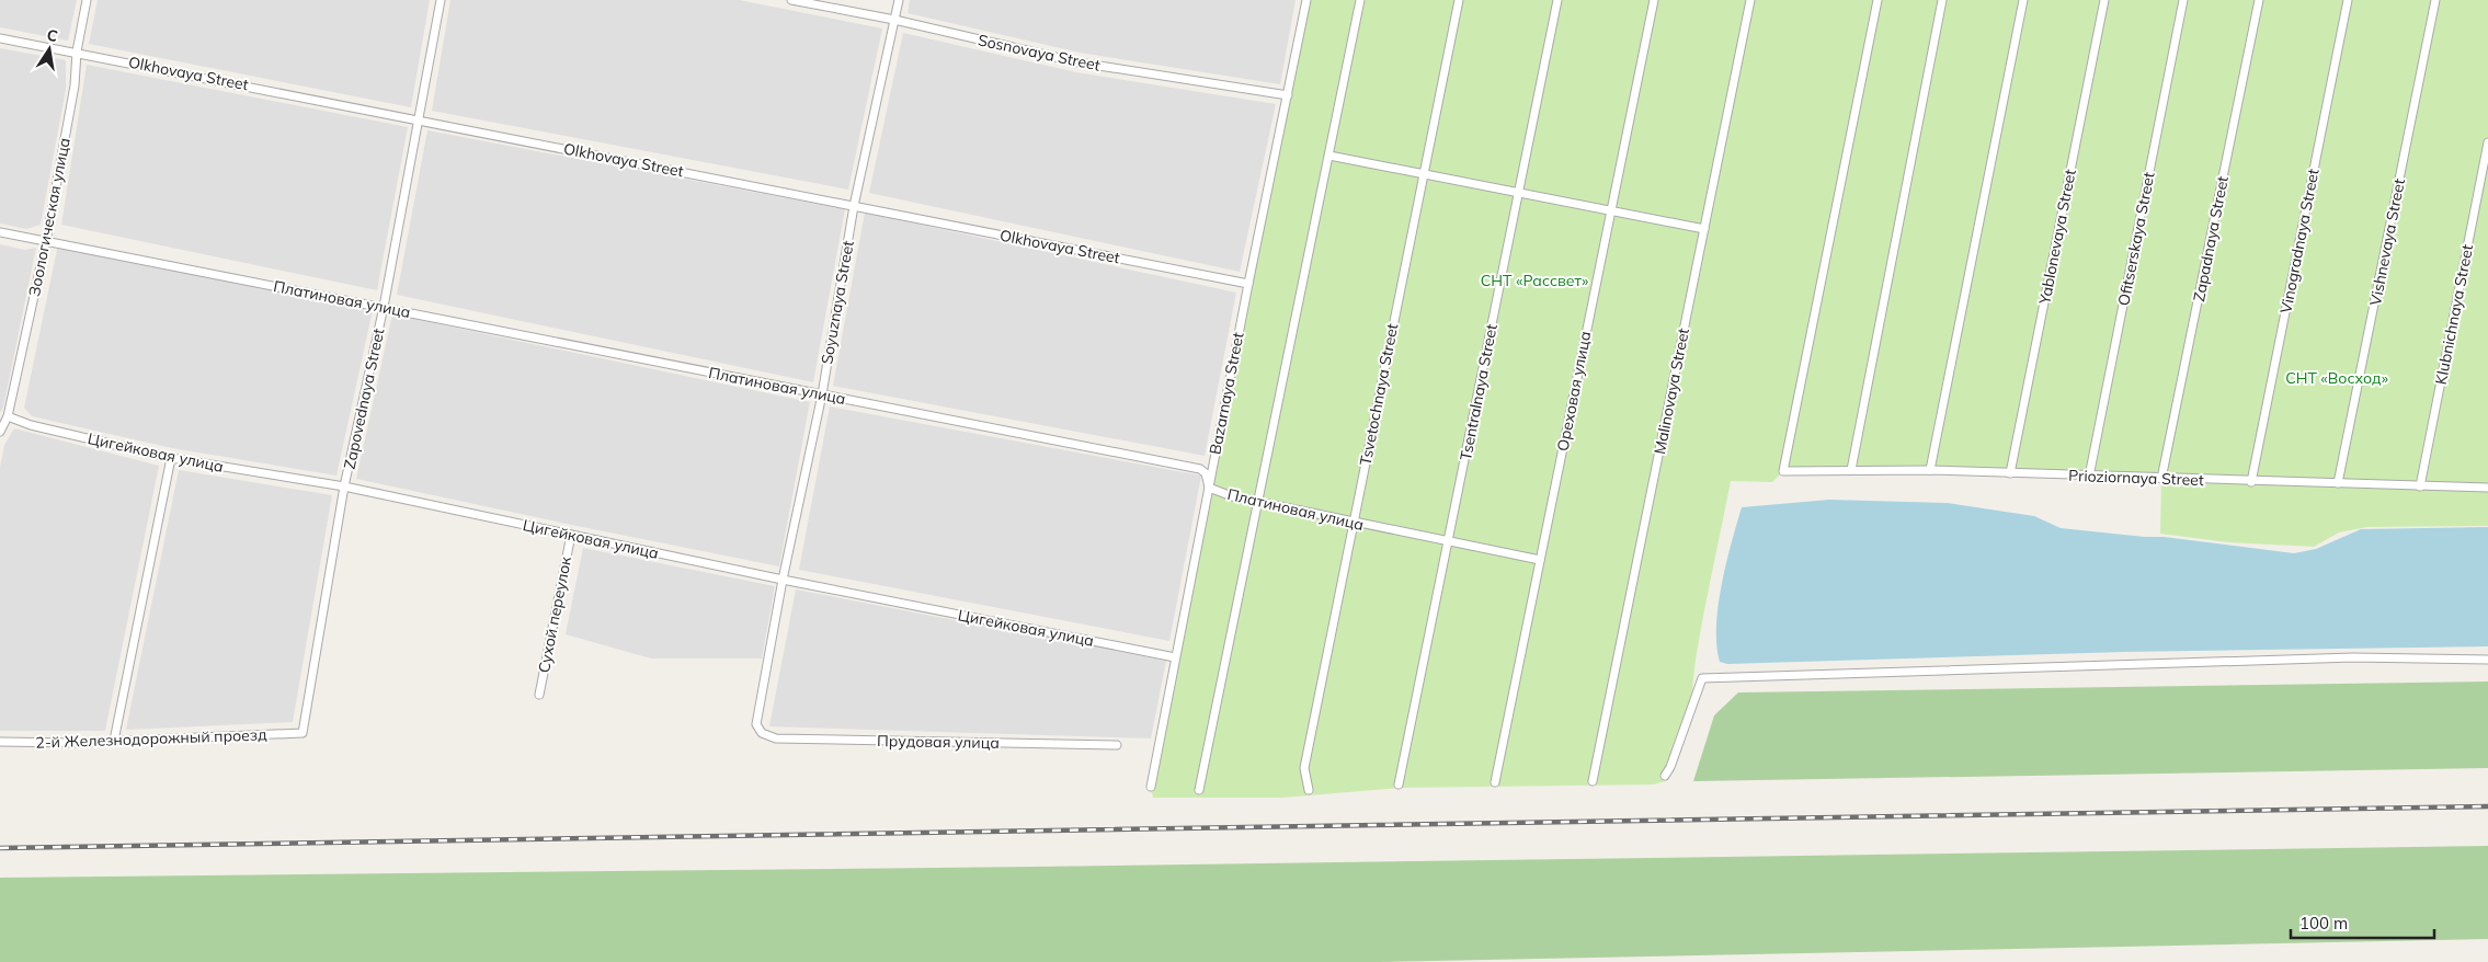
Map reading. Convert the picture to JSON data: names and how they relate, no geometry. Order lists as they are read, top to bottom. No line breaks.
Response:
{"streets":{"street":["Sosnovaya Street","Olkhovaya Street","Зоологическая улица","Yablonevaya Street","Ofitserskaya Street","Zapadnaya Street","Vinogradnaya Street","Vishnevaya Street","Платиновая улица","Soyuznaya Street","Klubnichnaya Street","Ореховая улица","Malinovaya Street","Tsentralnaya Street","Bazarnaya Street","Tsvetochnaya Street","Zapovednaya Street","Цигейковая улица","Prioziornaya Street","Сухой переулок","2-й Железнодорожный проезд","Прудовая улица"]},"crossings":[["Sosnovaya Street","Soyuznaya Street"],["Sosnovaya Street","Bazarnaya Street"],["Olkhovaya Street","Зоологическая улица"],["Olkhovaya Street","Soyuznaya Street"],["Olkhovaya Street","Bazarnaya Street"],["Olkhovaya Street","Zapovednaya Street"],["Зоологическая улица","Платиновая улица"],["Зоологическая улица","Цигейковая улица"],["Yablonevaya Street","Prioziornaya Street"],["Ofitserskaya Street","Prioziornaya Street"],["Zapadnaya Street","Prioziornaya Street"],["Vinogradnaya Street","Prioziornaya Street"],["Vishnevaya Street","Prioziornaya Street"],["Платиновая улица","Soyuznaya Street"],["Платиновая улица","Ореховая улица"],["Платиновая улица","Tsentralnaya Street"],["Платиновая улица","Bazarnaya Street"],["Платиновая улица","Tsvetochnaya Street"],["Платиновая улица","Zapovednaya Street"],["Soyuznaya Street","Цигейковая улица"],["Soyuznaya Street","Прудовая улица"],["Klubnichnaya Street","Prioziornaya Street"],["Bazarnaya Street","Цигейковая улица"],["Zapovednaya Street","Цигейковая улица"],["Zapovednaya Street","2-й Железнодорожный проезд"],["Цигейковая улица","Сухой переулок"]],"parks":["СНТ «Рассвет»","СНТ «Восход»"],"scale_bar":"100 m","north":"top"}
